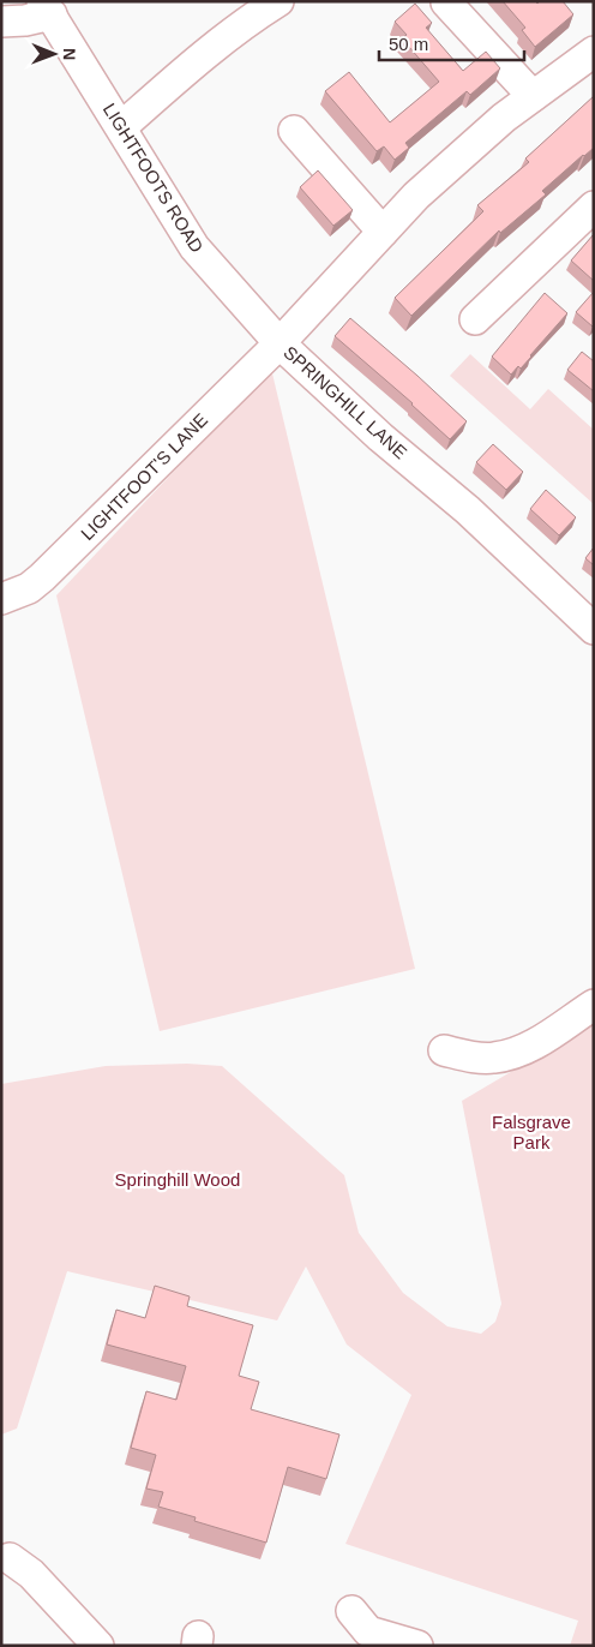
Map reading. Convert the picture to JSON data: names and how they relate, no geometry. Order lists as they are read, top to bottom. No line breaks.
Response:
{"streets":{"street":["LIGHTFOOTS ROAD","SPRINGHILL LANE","LIGHTFOOT'S LANE"]},"crossings":[["LIGHTFOOTS ROAD","SPRINGHILL LANE"],["LIGHTFOOTS ROAD","LIGHTFOOT'S LANE"],["SPRINGHILL LANE","LIGHTFOOT'S LANE"]],"parks":["Falsgrave Park","Springhill Wood"],"scale_bar":"50 m","north":"right"}
